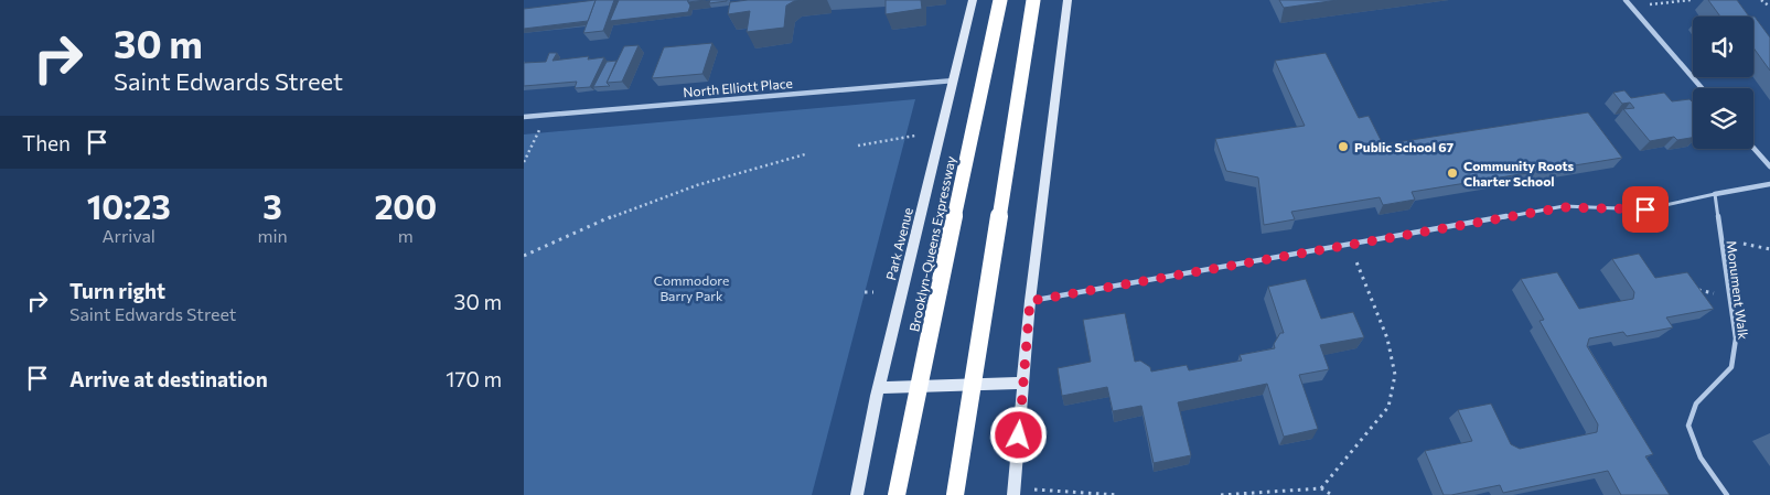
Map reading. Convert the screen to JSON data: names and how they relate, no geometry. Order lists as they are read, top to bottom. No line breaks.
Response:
{"streets":{"highway":["Brooklyn-Queens Expressway"],"main road":["Park Avenue"],"street":["North Elliott Place"],"lane":["Monument Walk"]},"crossings":[["North Elliott Place","Park Avenue"]],"parks":["Commodore Barry Park"],"places":["Public School 67","Community Roots Charter School"],"page":{"turn":["30 m","Saint Edwards Street"],"then":"Then","eta":["10:23","Arrival","3","min","200","m"],"list":[{"name":"Turn right","note":"Saint Edwards Street","value":"30 m"},{"name":"Arrive at destination","value":"170 m"}]}}
